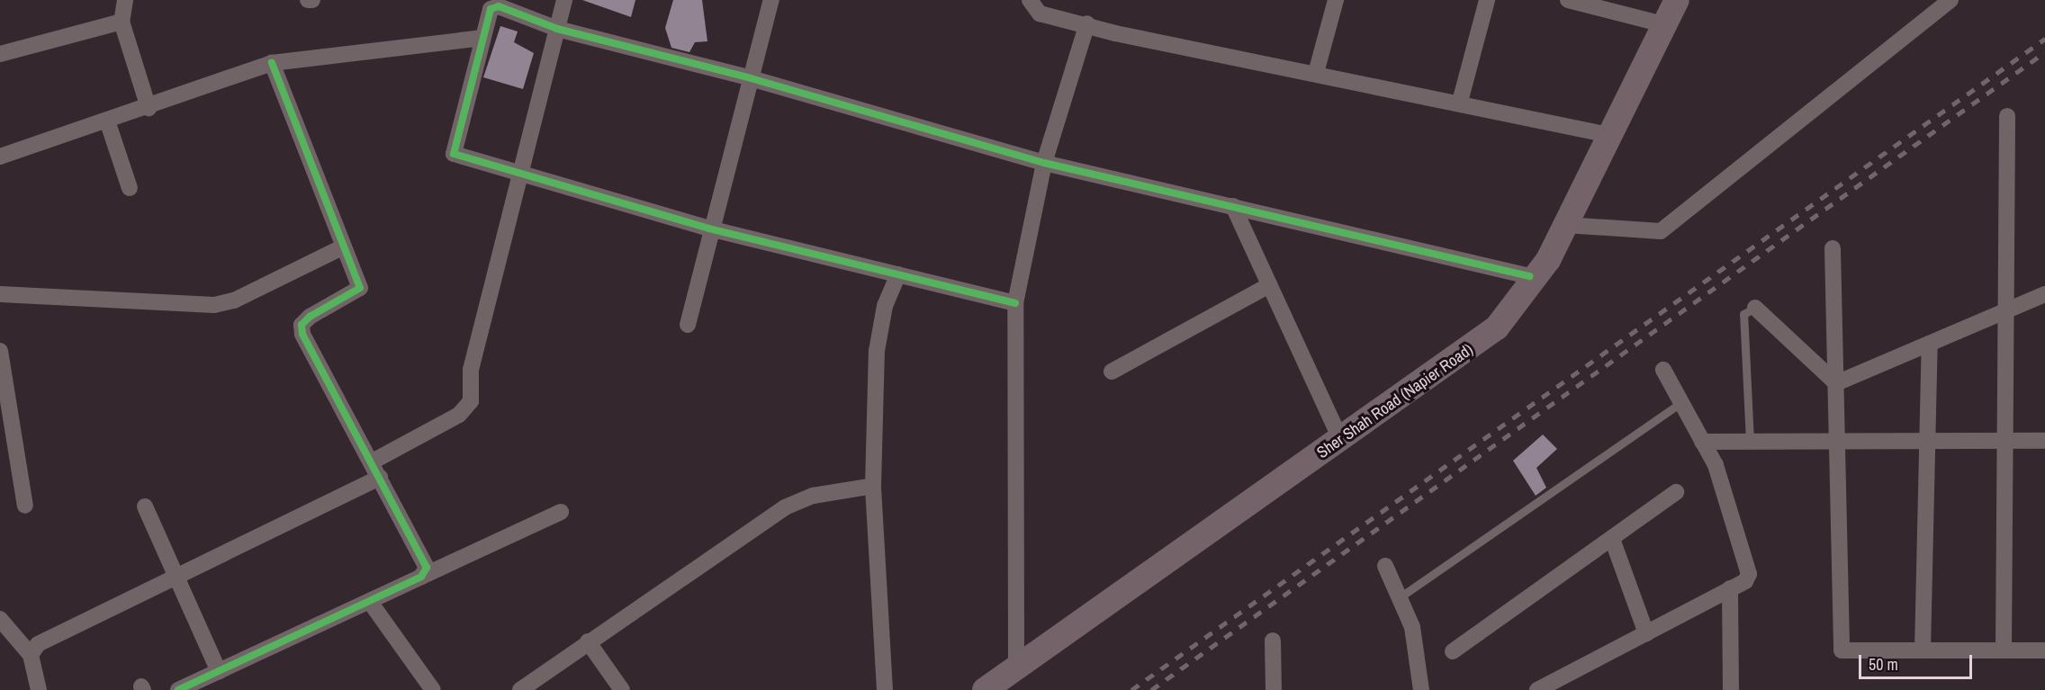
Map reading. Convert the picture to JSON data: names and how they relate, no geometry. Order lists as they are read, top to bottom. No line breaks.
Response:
{"streets":{"main road":["Sher Shah Road (Napier Road)"]},"scale_bar":"50 m"}
